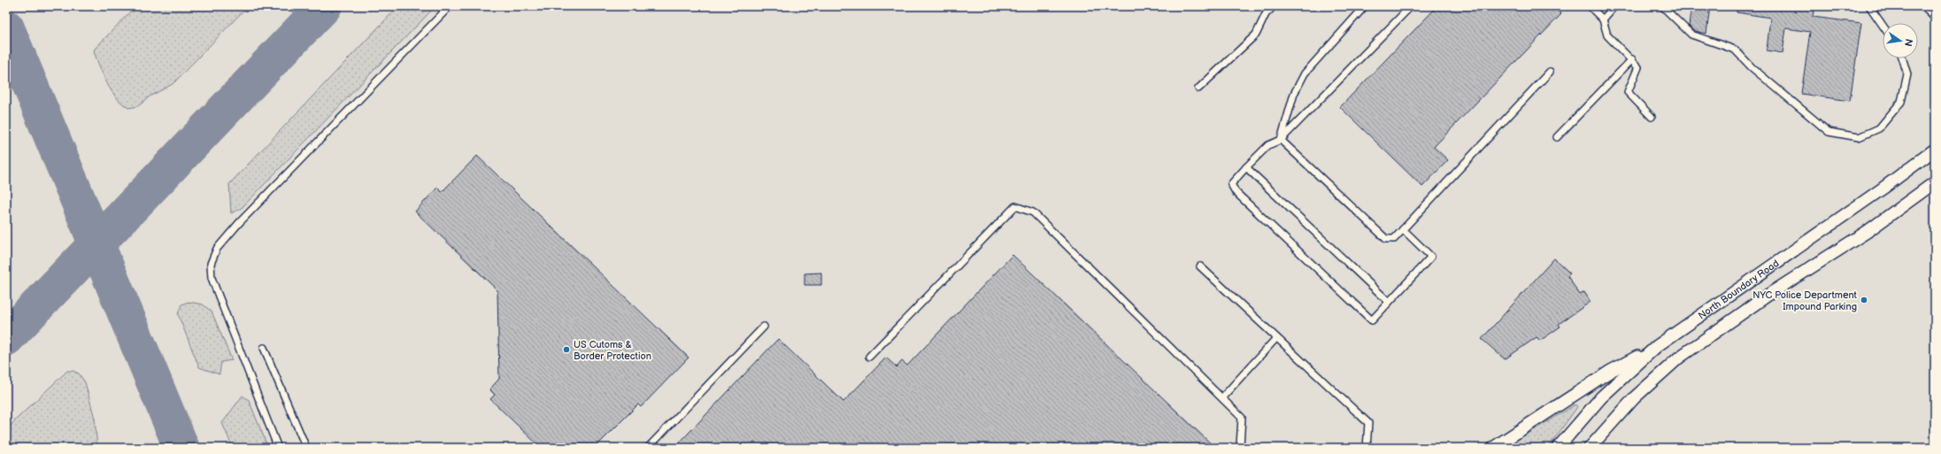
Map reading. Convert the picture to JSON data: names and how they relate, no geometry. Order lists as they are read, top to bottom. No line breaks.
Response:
{"streets":{"street":["North Boundary Road"]},"places":["NYC Police Department Impound Parking","US Cutoms & Border Protection"],"north":"right"}
